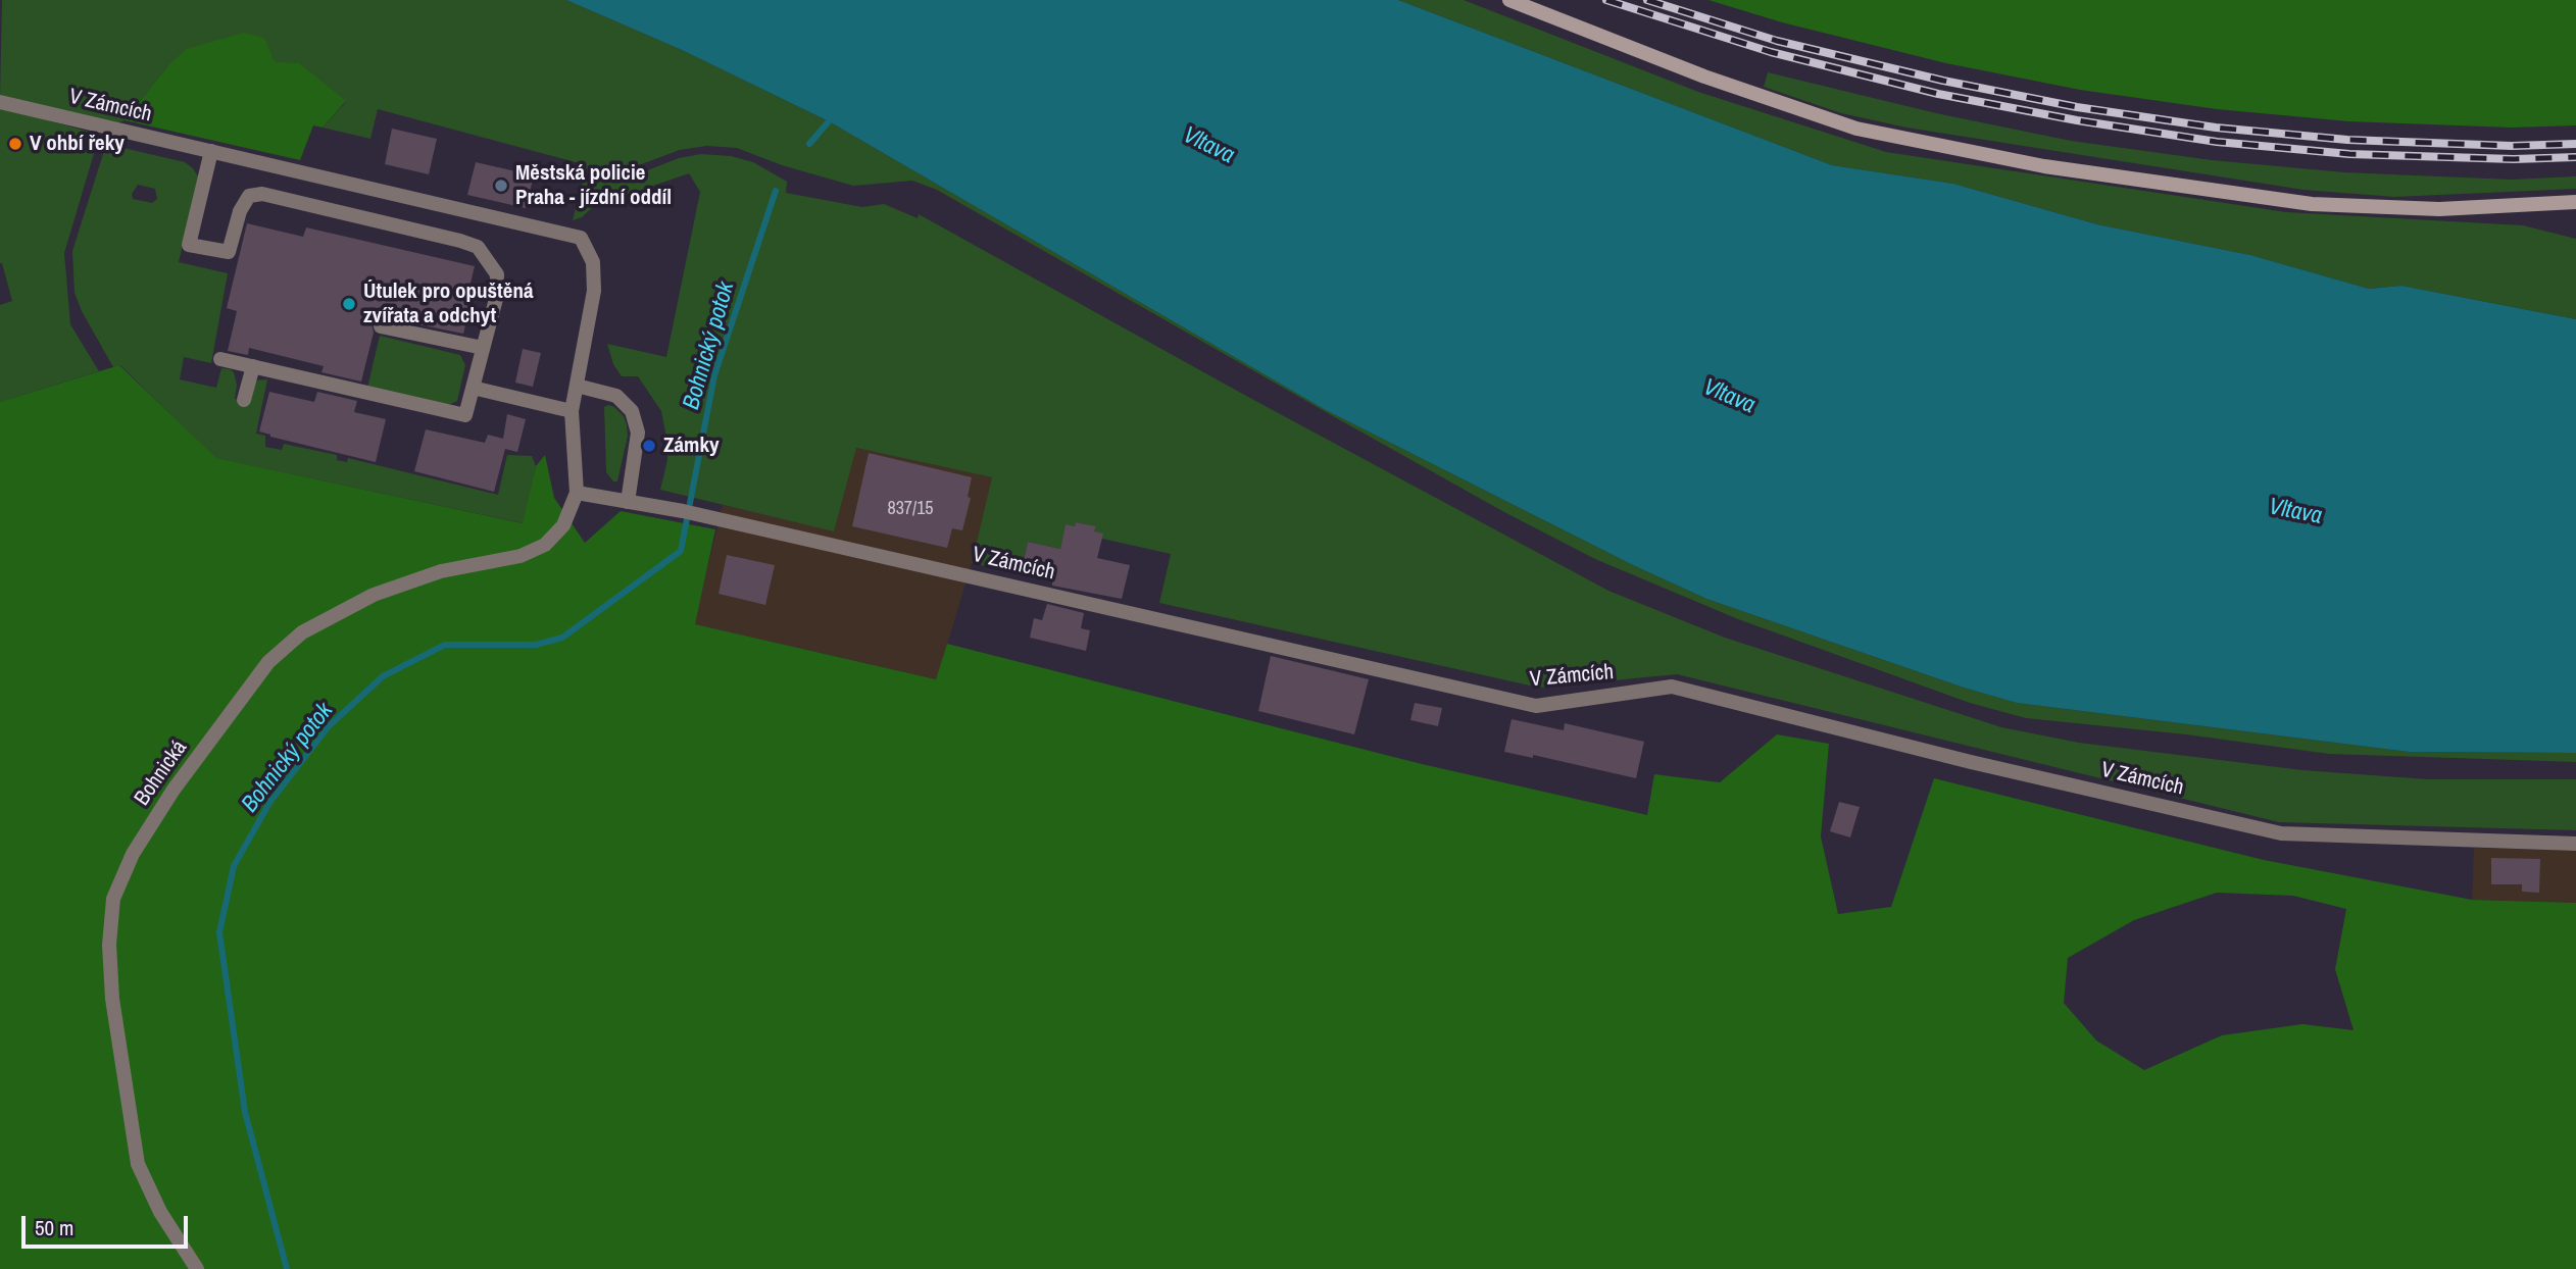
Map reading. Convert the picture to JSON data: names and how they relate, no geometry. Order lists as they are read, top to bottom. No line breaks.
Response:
{"streets":{"street":["V Zámcích","Bohnická"]},"crossings":[["V Zámcích","Bohnická"]],"water":["Vltava","Bohnický potok"],"places":["V ohbí řeky","Městská policie Praha - jízdní oddíl","Útulek pro opuštěná zvířata a odchyt","Zámky"],"house_numbers":["837/15"],"scale_bar":"50 m"}
